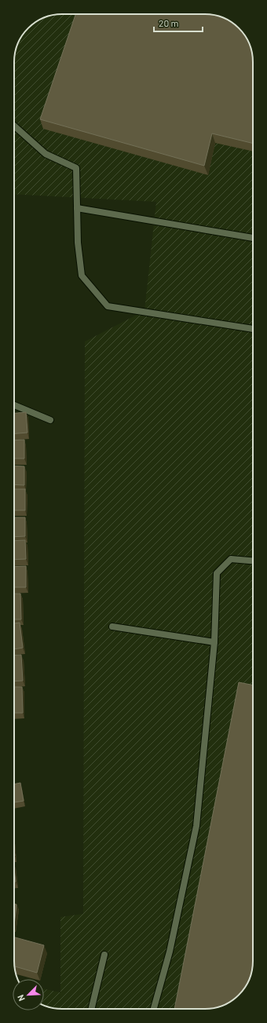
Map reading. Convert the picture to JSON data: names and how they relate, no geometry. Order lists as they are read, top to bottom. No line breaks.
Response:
{"scale_bar":"20 m","north":"bottom left"}
